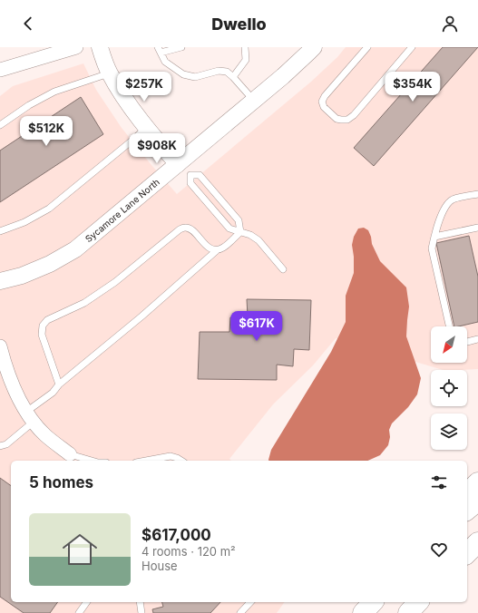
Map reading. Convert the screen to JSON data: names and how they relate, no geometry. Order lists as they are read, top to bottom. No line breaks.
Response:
{"streets":{"street":["Sycamore Lane North"]},"north":"bottom left","page":{"header":"Dwello","price":["$257K","$354K","$512K","$908K","$617K"],"heading":"5 homes","list":[{"name":"$617,000","note":"4 rooms · 120 m² · House"}]}}
